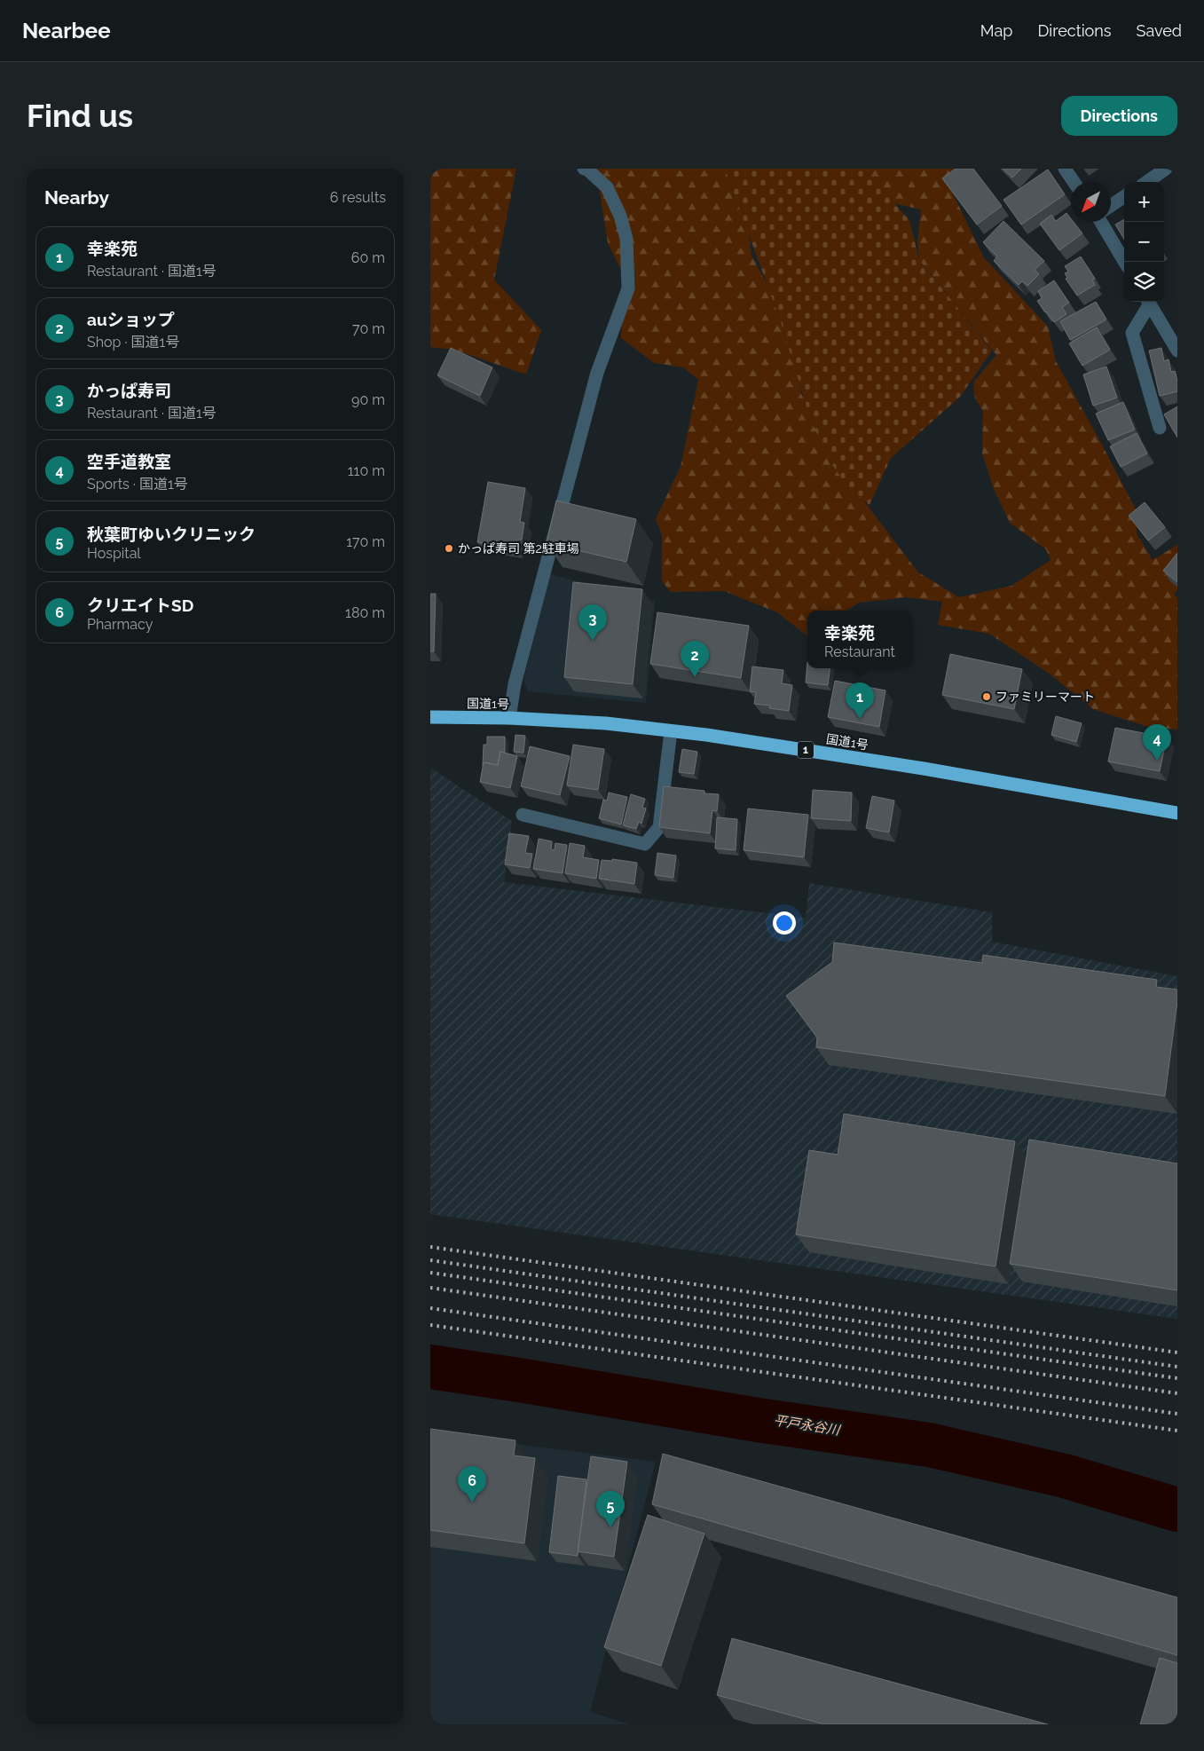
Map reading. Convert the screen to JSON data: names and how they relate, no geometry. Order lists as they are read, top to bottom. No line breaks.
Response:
{"streets":{"highway":["国道1号","1"]},"water":["平戸永谷川"],"places":["かっぱ寿司 第2駐車場","ファミリーマート"],"north":"bottom left","page":{"header":"Nearbee","nav":["Map","Directions","Saved"],"buttons":"Directions","title":"Find us","heading":["Nearby","6 results"],"map_buttons":["+","−"],"list":[{"mark":"1","name":"幸楽苑","note":"Restaurant · 国道1号","value":"60 m"},{"mark":"2","name":"auショップ","note":"Shop · 国道1号","value":"70 m"},{"mark":"3","name":"かっぱ寿司","note":"Restaurant · 国道1号","value":"90 m"},{"mark":"4","name":"空手道教室","note":"Sports · 国道1号","value":"110 m"},{"mark":"5","name":"秋葉町ゆいクリニック","note":"Hospital","value":"170 m"},{"mark":"6","name":"クリエイトSD","note":"Pharmacy","value":"180 m"}],"pins":["3","2","1","4","6","5"],"popup":["幸楽苑","Restaurant"]}}
